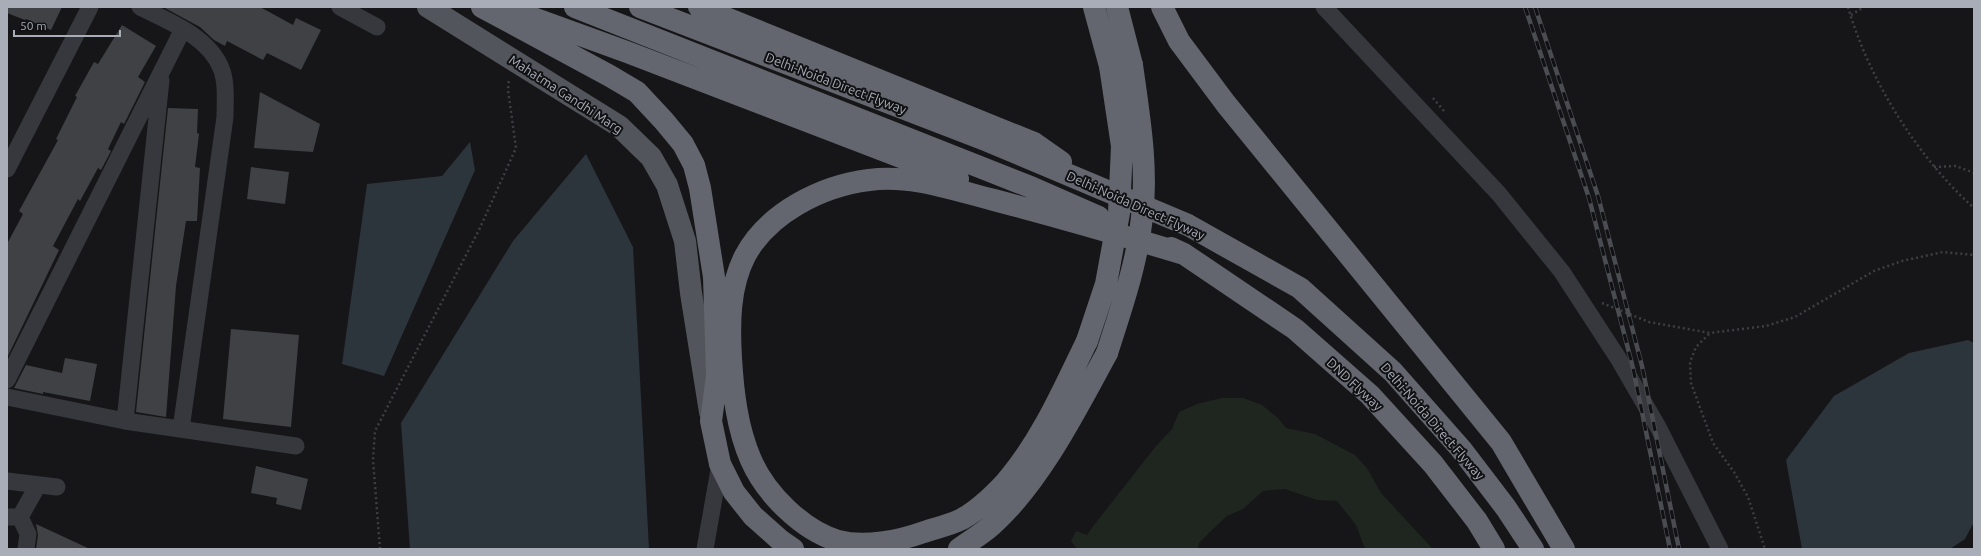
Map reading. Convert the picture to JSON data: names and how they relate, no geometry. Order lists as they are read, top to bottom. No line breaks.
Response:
{"streets":{"highway":["Delhi-Noida Direct Flyway","DND Flyway"],"main road":["Mahatma Gandhi Marg"]},"crossings":[["Delhi-Noida Direct Flyway","DND Flyway"]],"scale_bar":"50 m"}
